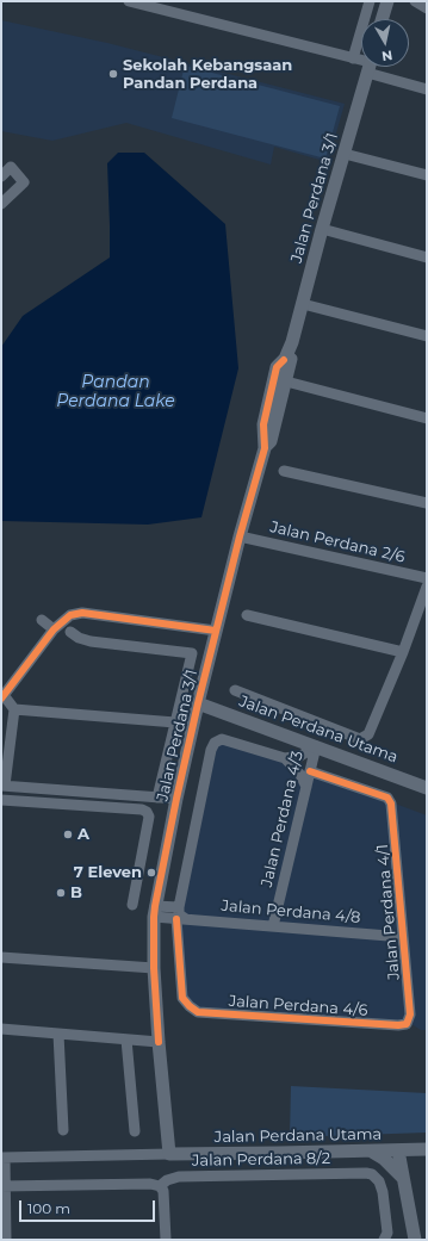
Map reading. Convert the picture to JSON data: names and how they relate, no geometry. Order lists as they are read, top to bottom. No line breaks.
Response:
{"streets":{"street":["Jalan Perdana 3/1","Jalan Perdana 2/6","Jalan Perdana Utama","Jalan Perdana 4/3","Jalan Perdana 4/8","Jalan Perdana 4/1","Jalan Perdana 4/6","Jalan Perdana 8/2"]},"crossings":[["Jalan Perdana 3/1","Jalan Perdana 2/6"],["Jalan Perdana 3/1","Jalan Perdana Utama"],["Jalan Perdana 3/1","Jalan Perdana 4/8"],["Jalan Perdana Utama","Jalan Perdana 4/3"],["Jalan Perdana 4/3","Jalan Perdana 4/8"],["Jalan Perdana 4/3","Jalan Perdana 4/1"],["Jalan Perdana 4/8","Jalan Perdana 4/1"],["Jalan Perdana 4/8","Jalan Perdana 4/6"],["Jalan Perdana 4/1","Jalan Perdana 4/6"]],"water":["Pandan Perdana Lake"],"places":["Sekolah Kebangsaan Pandan Perdana","A","7 Eleven","B"],"scale_bar":"100 m","north":"bottom"}
